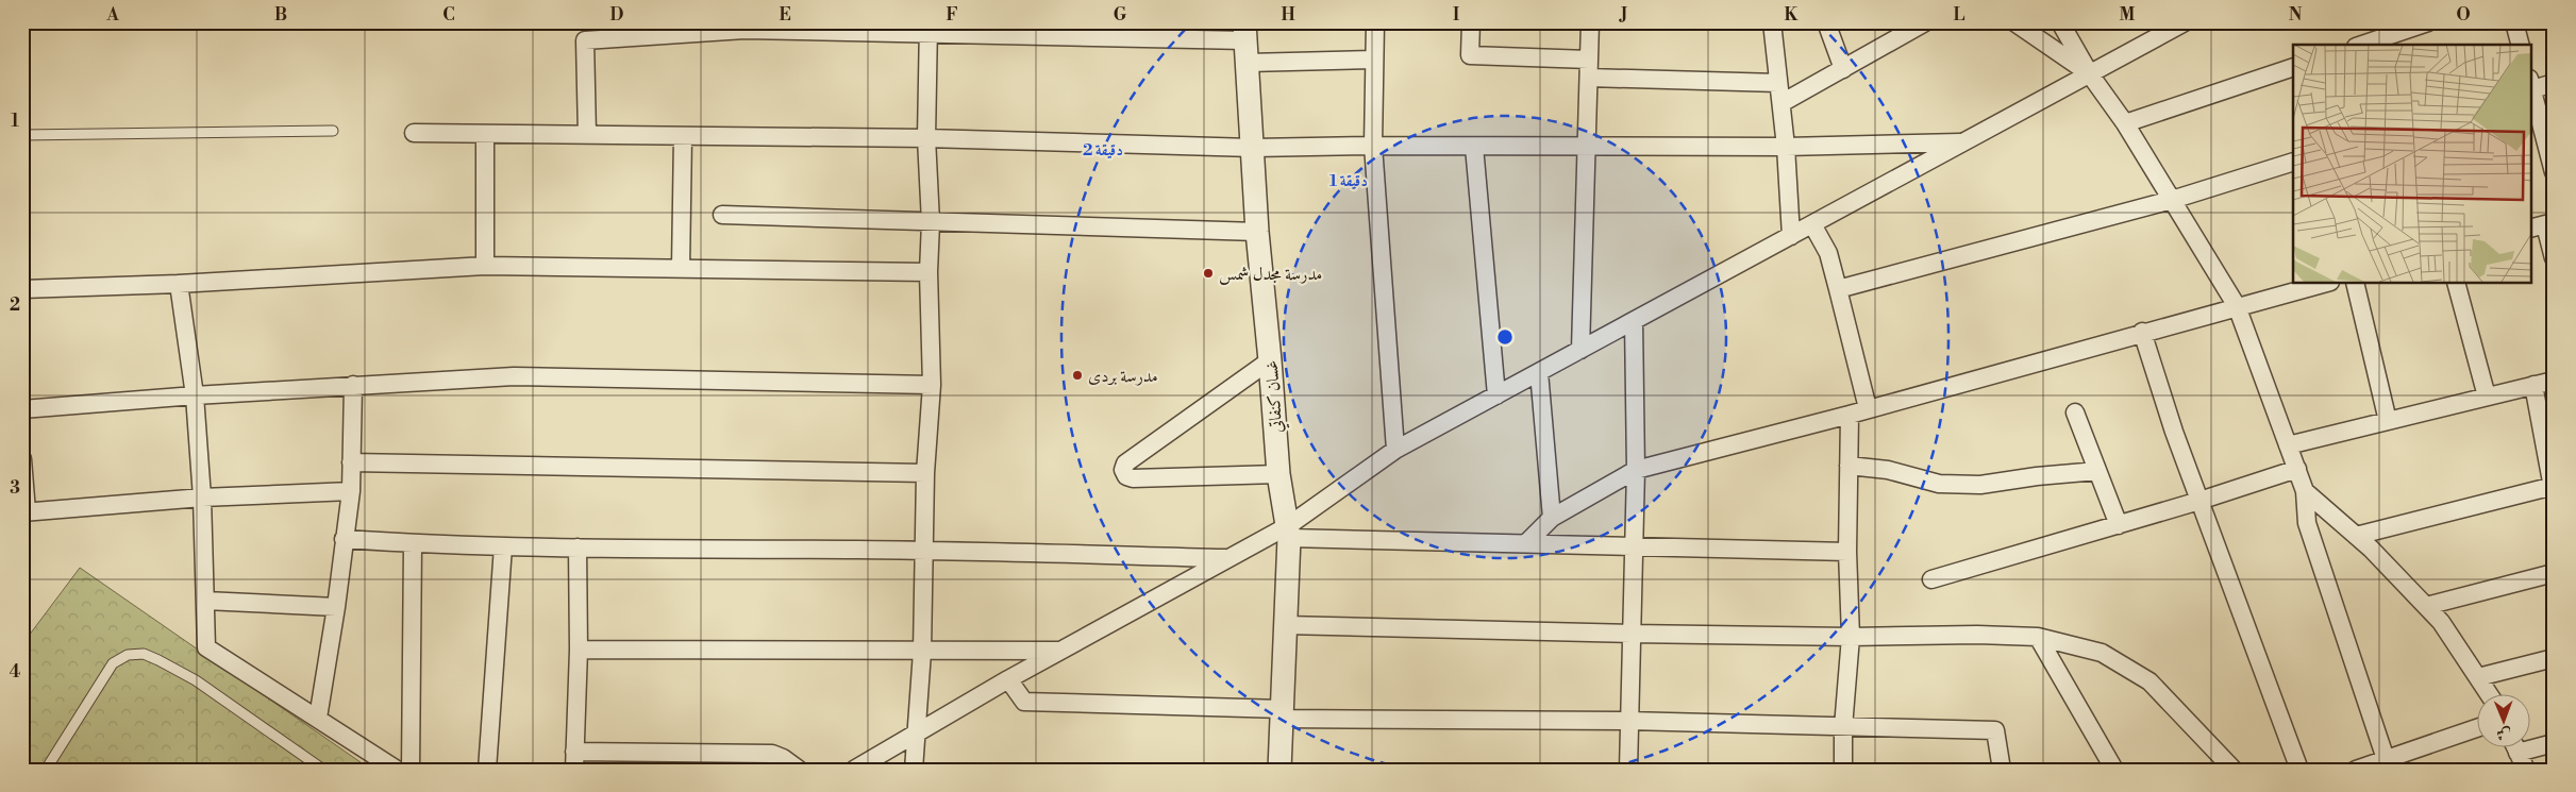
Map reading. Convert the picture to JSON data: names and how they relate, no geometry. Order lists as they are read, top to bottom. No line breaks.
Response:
{"streets":{"street":["غسان كنفاتي"]},"places":["مدرسة مجدل شمس","مدرسة بردى"],"north":"bottom","grid":{"columns":["A","B","C","D","E","F","G","H","I","J","K","L","M","N","O"],"rows":["1","2","3","4"]},"rings":["2 دقيقة","1 دقيقة"]}
